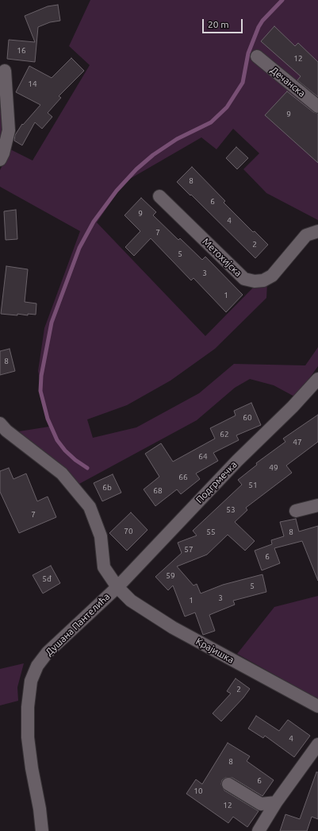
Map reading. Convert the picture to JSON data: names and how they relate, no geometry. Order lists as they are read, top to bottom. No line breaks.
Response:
{"streets":{"street":["Дечанска","Метохијска","Подгрмечка","Душана Пантелића","Крајишка"]},"crossings":[["Подгрмечка","Душана Пантелића"],["Подгрмечка","Крајишка"],["Душана Пантелића","Крајишка"]],"house_numbers":["16","12","14","9","8","6","9","4","7","2","5","3","1","8","60","62","47","64","49","66","51","6b","68","53","7","70","55","8","57","6","59","5đ","5","3","1","2","4","8","6","10","12"],"scale_bar":"20 m"}
